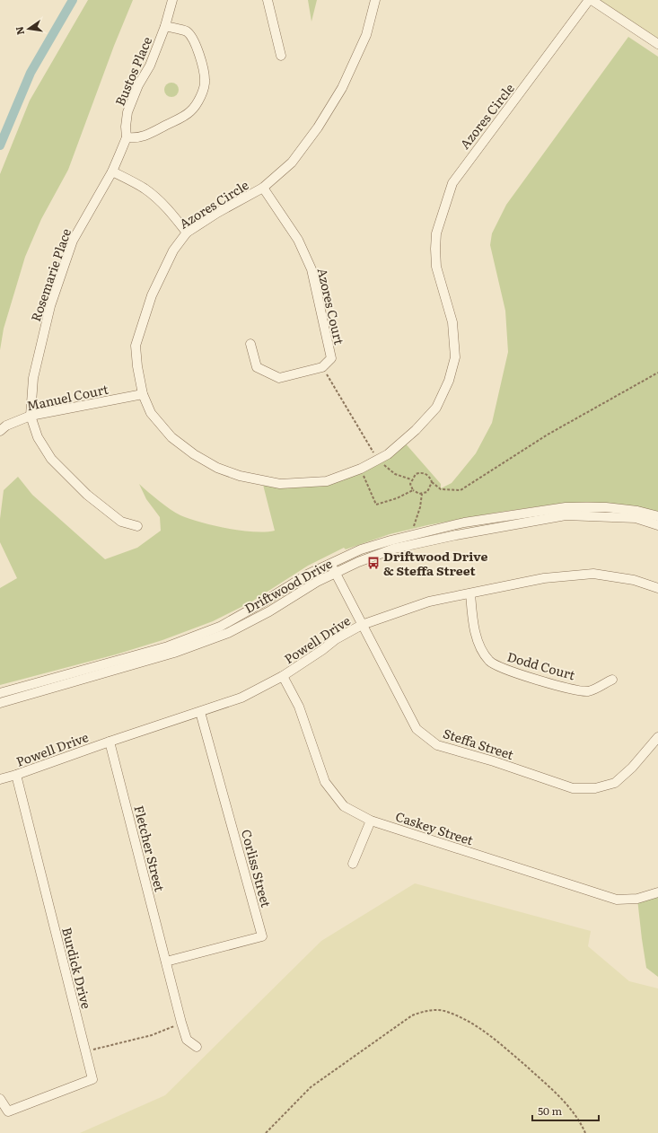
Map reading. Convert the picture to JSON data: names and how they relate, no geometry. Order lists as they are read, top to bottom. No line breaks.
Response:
{"streets":{"street":["Bustos Place","Azores Circle","Rosemarie Place","Azores Court","Manuel Court","Driftwood Drive","Powell Drive","Dodd Court","Steffa Street","Caskey Street","Fletcher Street","Corliss Street","Burdick Drive"]},"crossings":[["Bustos Place","Rosemarie Place"],["Azores Circle","Azores Court"],["Azores Circle","Manuel Court"],["Rosemarie Place","Manuel Court"],["Driftwood Drive","Steffa Street"],["Powell Drive","Dodd Court"],["Powell Drive","Steffa Street"],["Powell Drive","Caskey Street"],["Powell Drive","Fletcher Street"],["Powell Drive","Corliss Street"],["Powell Drive","Burdick Drive"],["Fletcher Street","Corliss Street"]],"places":{"bus stop":["Driftwood Drive & Steffa Street"]},"scale_bar":"50 m","north":"left"}
